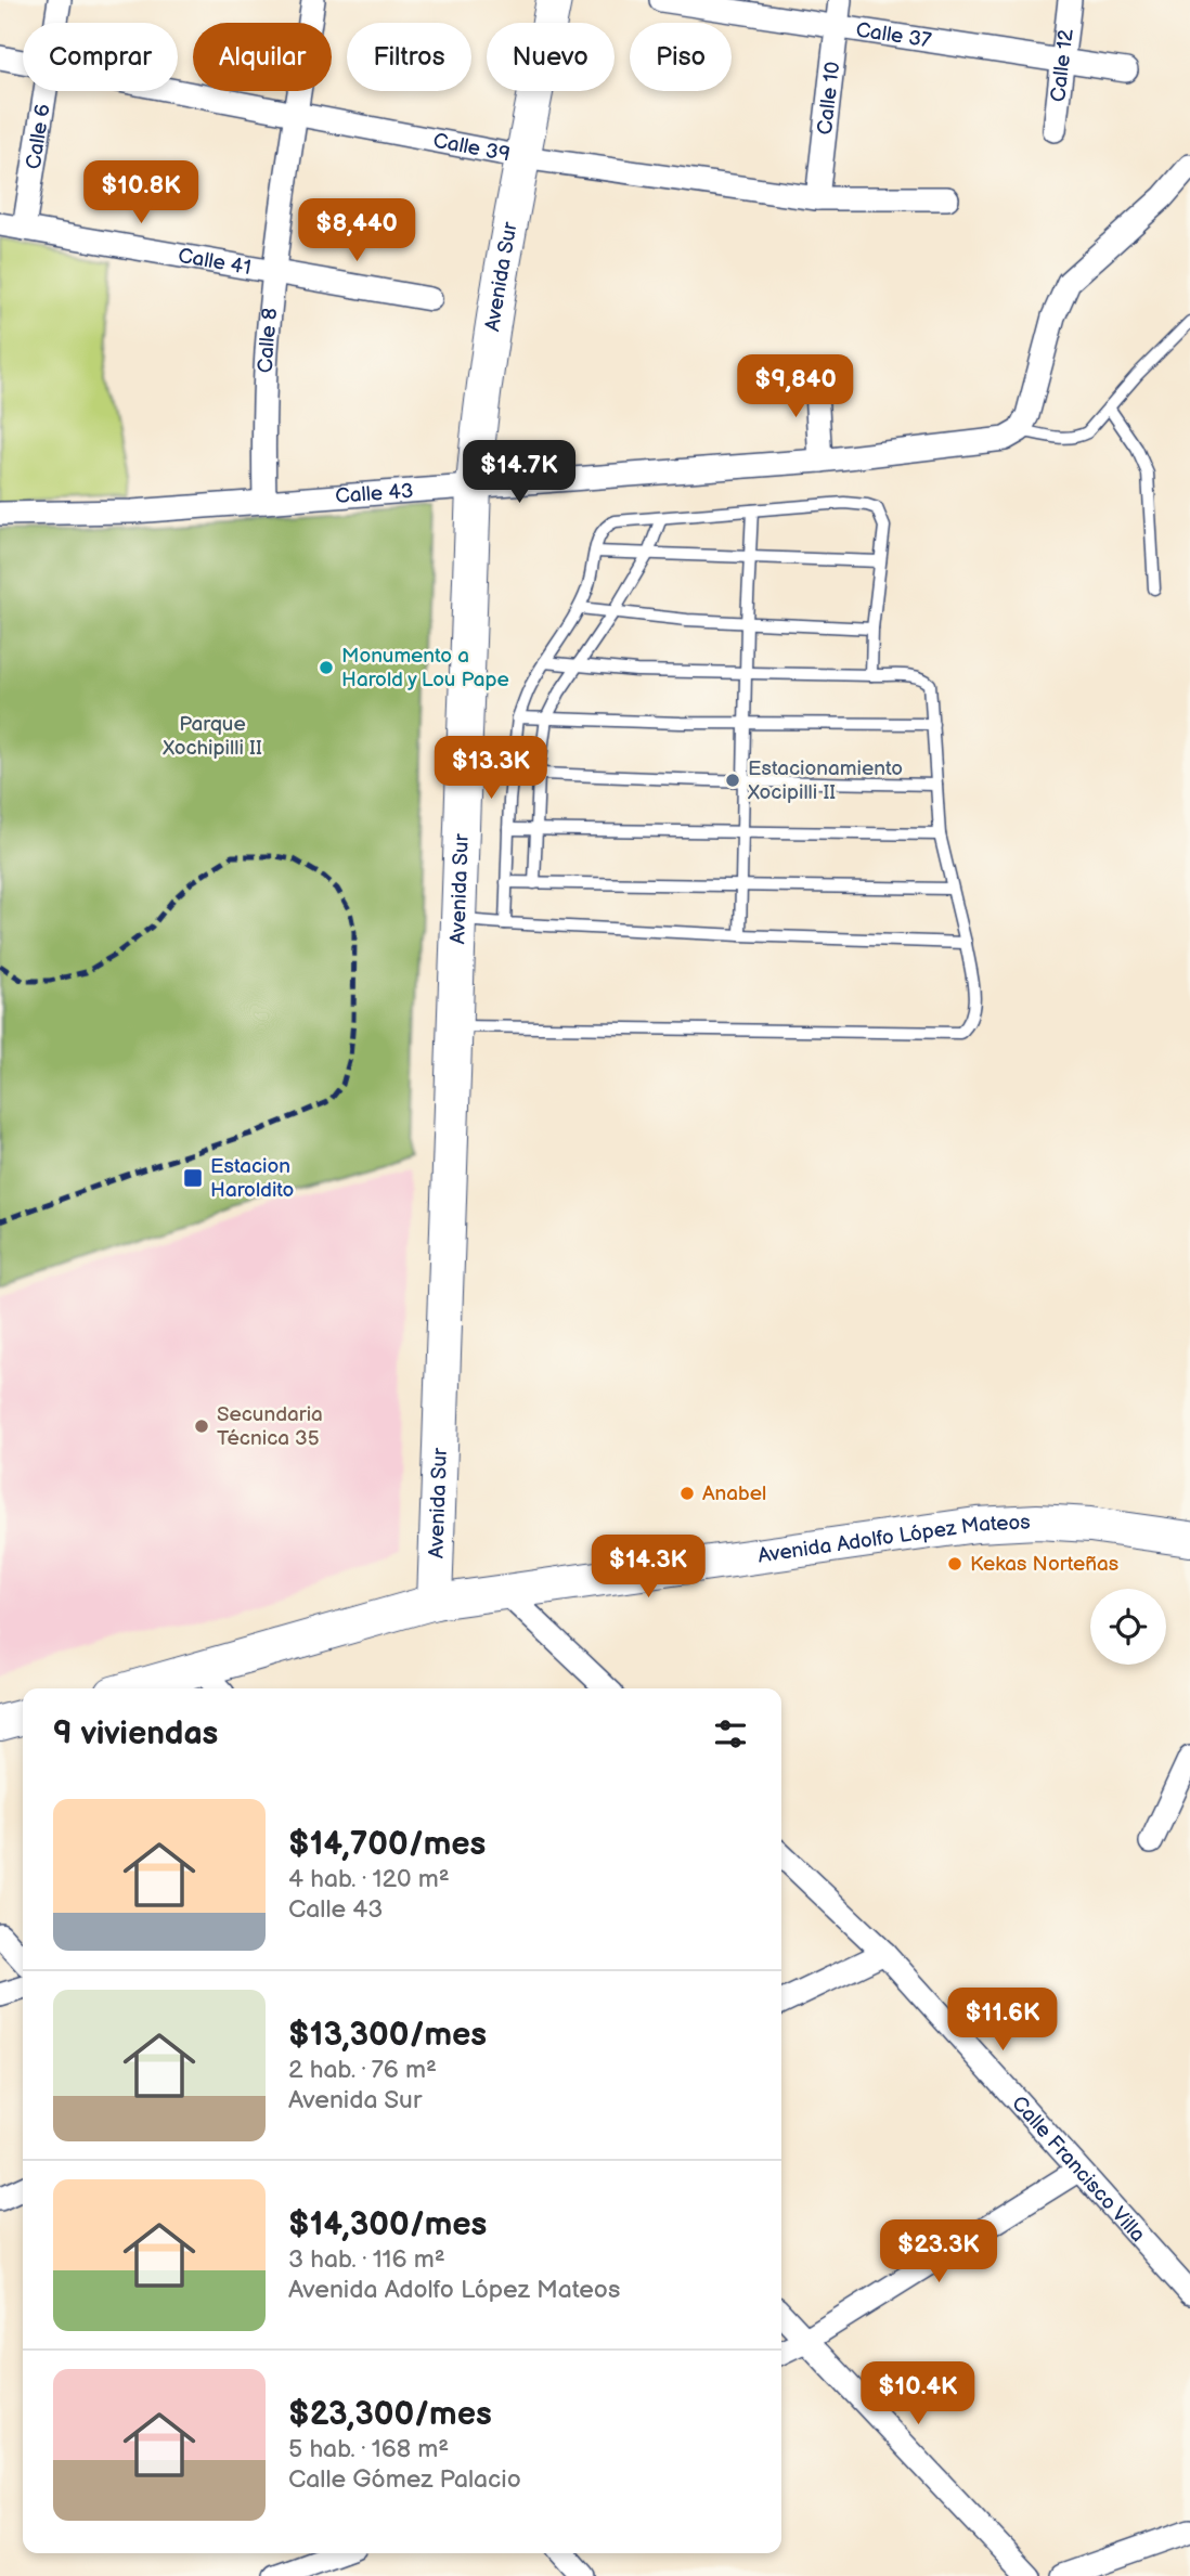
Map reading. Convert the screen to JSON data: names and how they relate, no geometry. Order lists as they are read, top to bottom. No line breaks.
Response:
{"streets":{"street":["Calle 37","Calle 12","Calle 10","Calle 6","Calle 39","Calle 41","Avenida Sur","Calle 8","Calle 43","Avenida Adolfo López Mateos","Calle Francisco Villa"]},"crossings":[["Calle 37","Calle 12"],["Calle 37","Calle 10"],["Calle 10","Calle 39"],["Calle 6","Calle 41"],["Calle 39","Avenida Sur"],["Calle 39","Calle 8"],["Calle 41","Calle 8"],["Avenida Sur","Calle 43"],["Avenida Sur","Avenida Adolfo López Mateos"],["Calle 8","Calle 43"]],"parks":["Parque Xochipilli II"],"places":{"other":["Monumento a Harold y Lou Pape","Estacionamiento Xocipilli II","Secundaria Técnica 35","Anabel","Kekas Norteñas"],"transit":["Estacion Haroldito"]},"page":{"chip":["Comprar","Alquilar","Filtros","Nuevo","Piso"],"price":["$10.8K","$8,440","$9,840","$14.7K","$13.3K","$14.3K","$11.6K","$23.3K","$10.4K"],"heading":"9 viviendas","list":[{"name":"$14,700/mes","note":"4 hab. · 120 m² · Calle 43"},{"name":"$13,300/mes","note":"2 hab. · 76 m² · Avenida Sur"},{"name":"$14,300/mes","note":"3 hab. · 116 m² · Avenida Adolfo López Mateos"},{"name":"$23,300/mes","note":"5 hab. · 168 m² · Calle Gómez Palacio"}]}}
